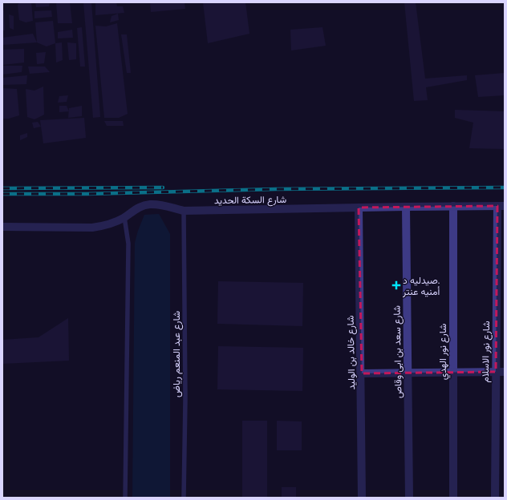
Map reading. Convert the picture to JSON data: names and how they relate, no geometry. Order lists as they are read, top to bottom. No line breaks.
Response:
{"streets":{"street":["شارع السكة الحديد","شارع سعد بن ابى وقاص","شارع نور الهدي","شارع نور الاسلام","شارع خالد بن الوليد"],"lane":["شارع عبد المنعم رياض"]},"crossings":[["شارع السكة الحديد","شارع سعد بن ابى وقاص"],["شارع السكة الحديد","شارع نور الهدي"],["شارع السكة الحديد","شارع نور الاسلام"],["شارع السكة الحديد","شارع خالد بن الوليد"],["شارع السكة الحديد","شارع عبد المنعم رياض"]],"places":{"health":["صيدليه د. أمنيه عنتر"]}}
